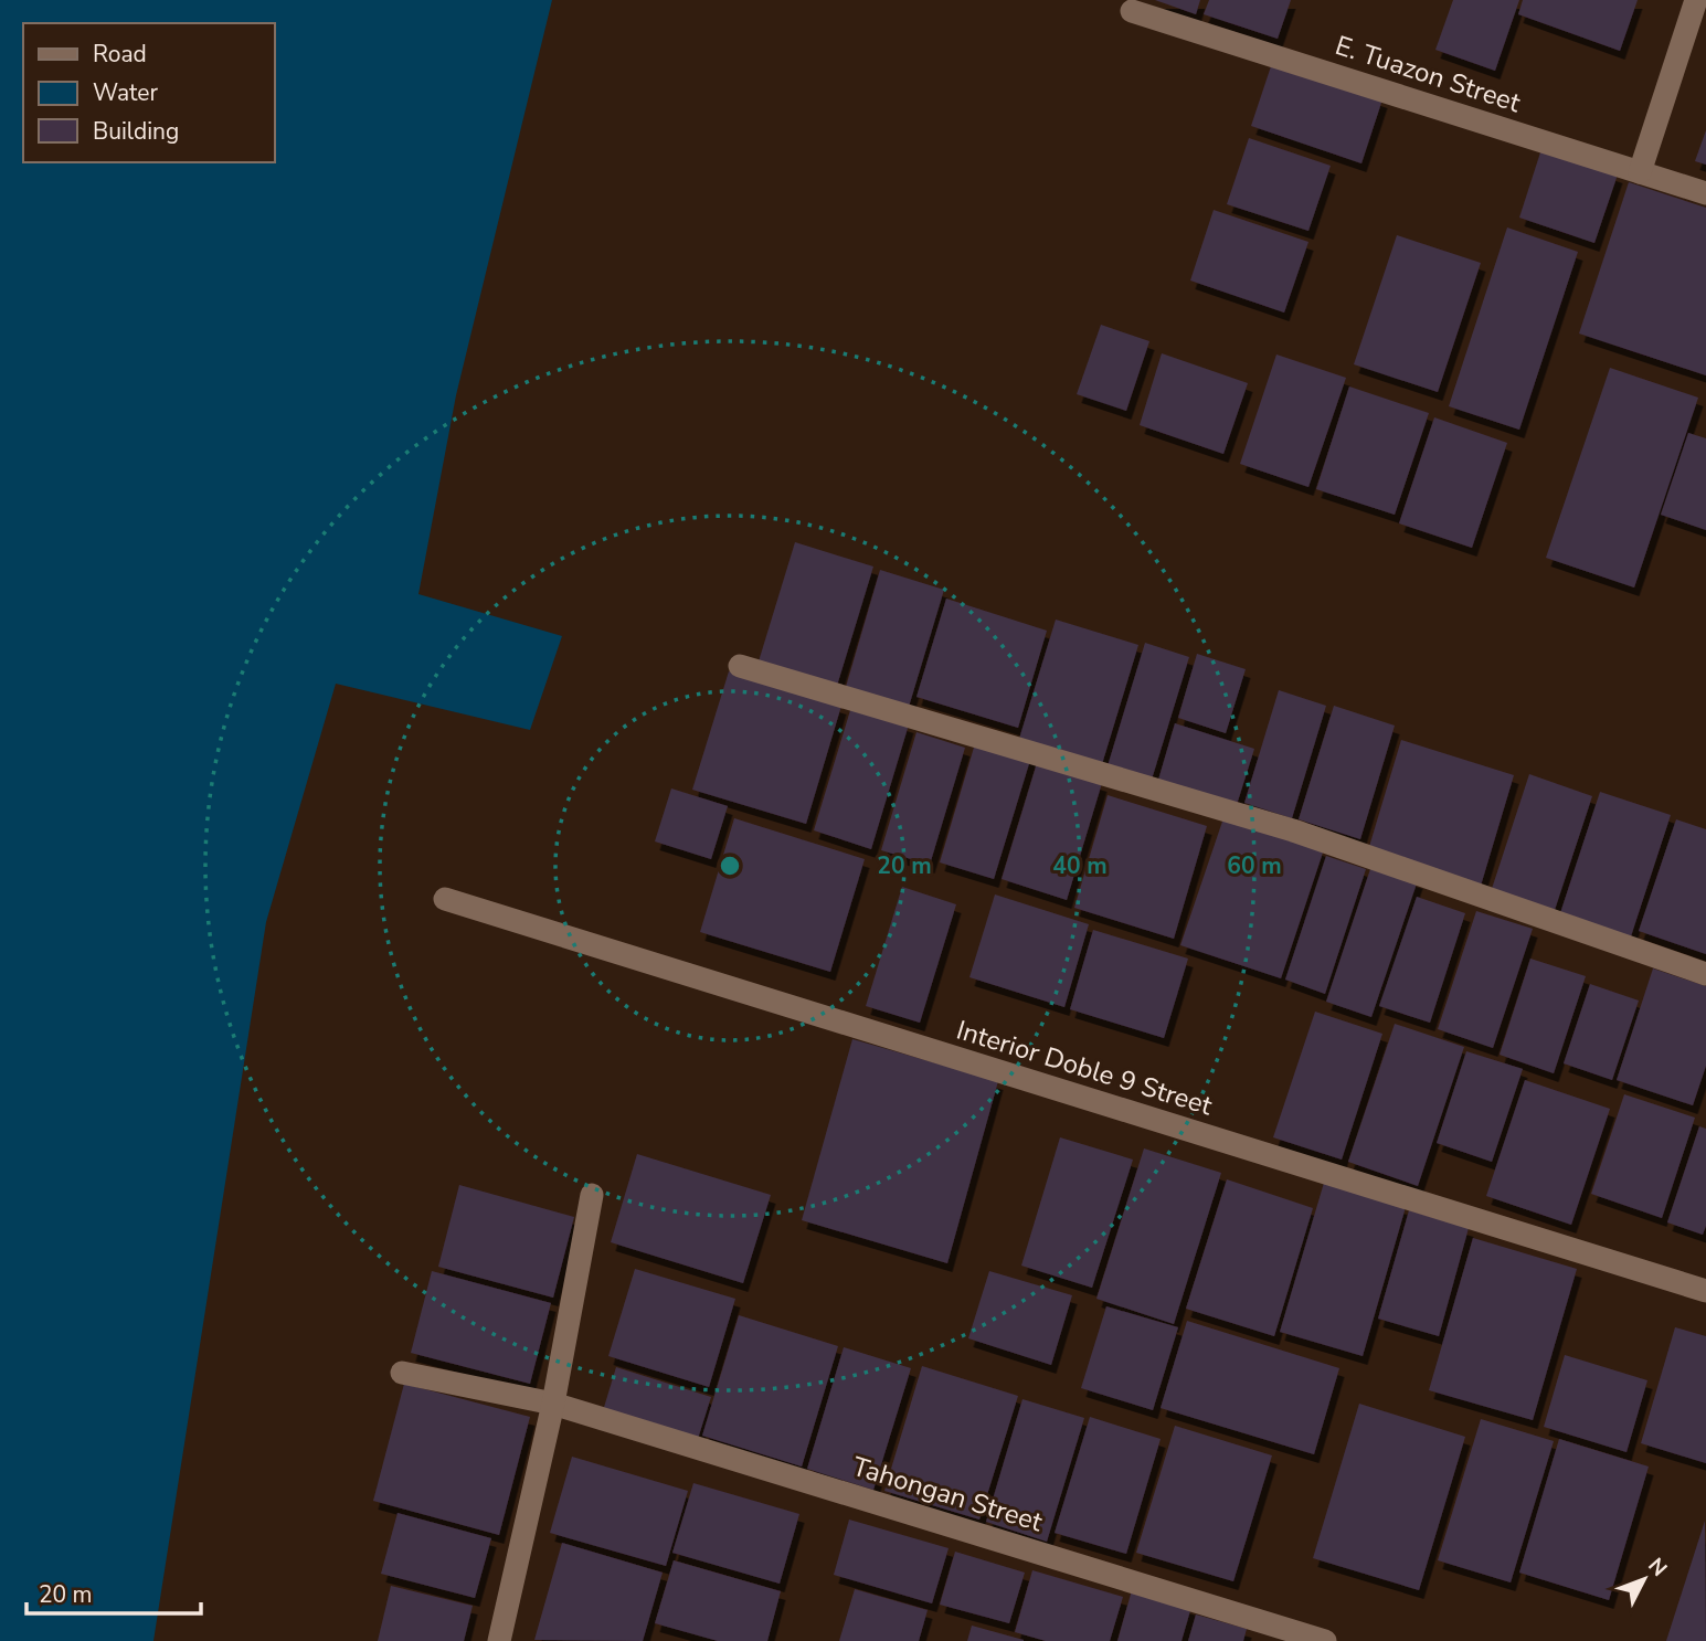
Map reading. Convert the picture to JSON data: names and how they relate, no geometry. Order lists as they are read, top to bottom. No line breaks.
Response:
{"streets":{"street":["E. Tuazon Street","Interior Doble 9 Street","Tahongan Street"]},"legend":["Road","Water","Building"],"scale_bar":"20 m","north":"top right","rings":["20 m","40 m","60 m"]}
